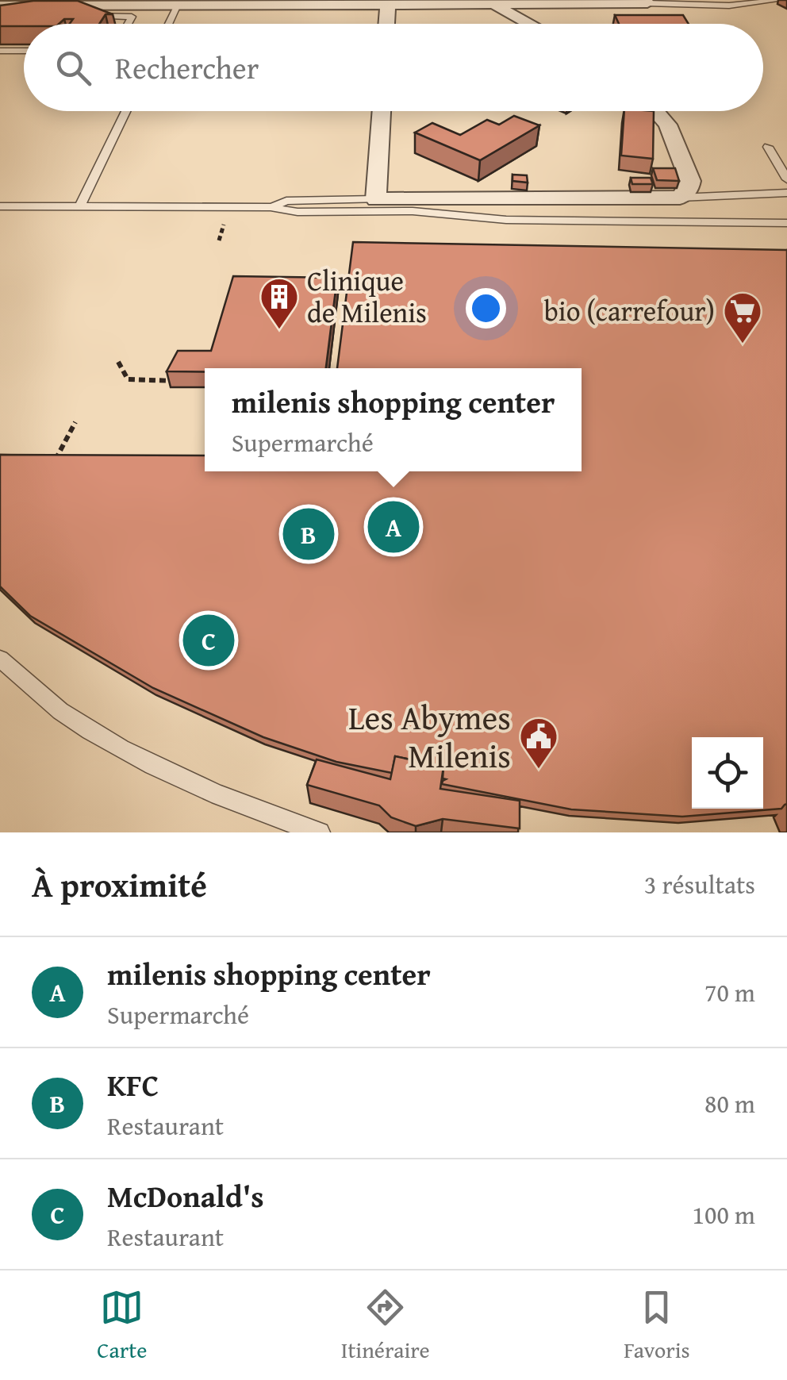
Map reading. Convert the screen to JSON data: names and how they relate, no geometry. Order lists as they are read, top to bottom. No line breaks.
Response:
{"places":{"building":["Clinique de Milenis"],"supermarket":["bio (carrefour)"],"public building":["Les Abymes Milenis"]},"page":{"search":"Rechercher","popup":["milenis shopping center","Supermarché"],"pins":["A","B","C"],"heading":["À proximité","3 résultats"],"list":[{"mark":"A","name":"milenis shopping center","note":"Supermarché","value":"70 m"},{"mark":"B","name":"KFC","note":"Restaurant","value":"80 m"},{"mark":"C","name":"McDonald's","note":"Restaurant","value":"100 m"}],"nav":["Carte","Itinéraire","Favoris"]}}
